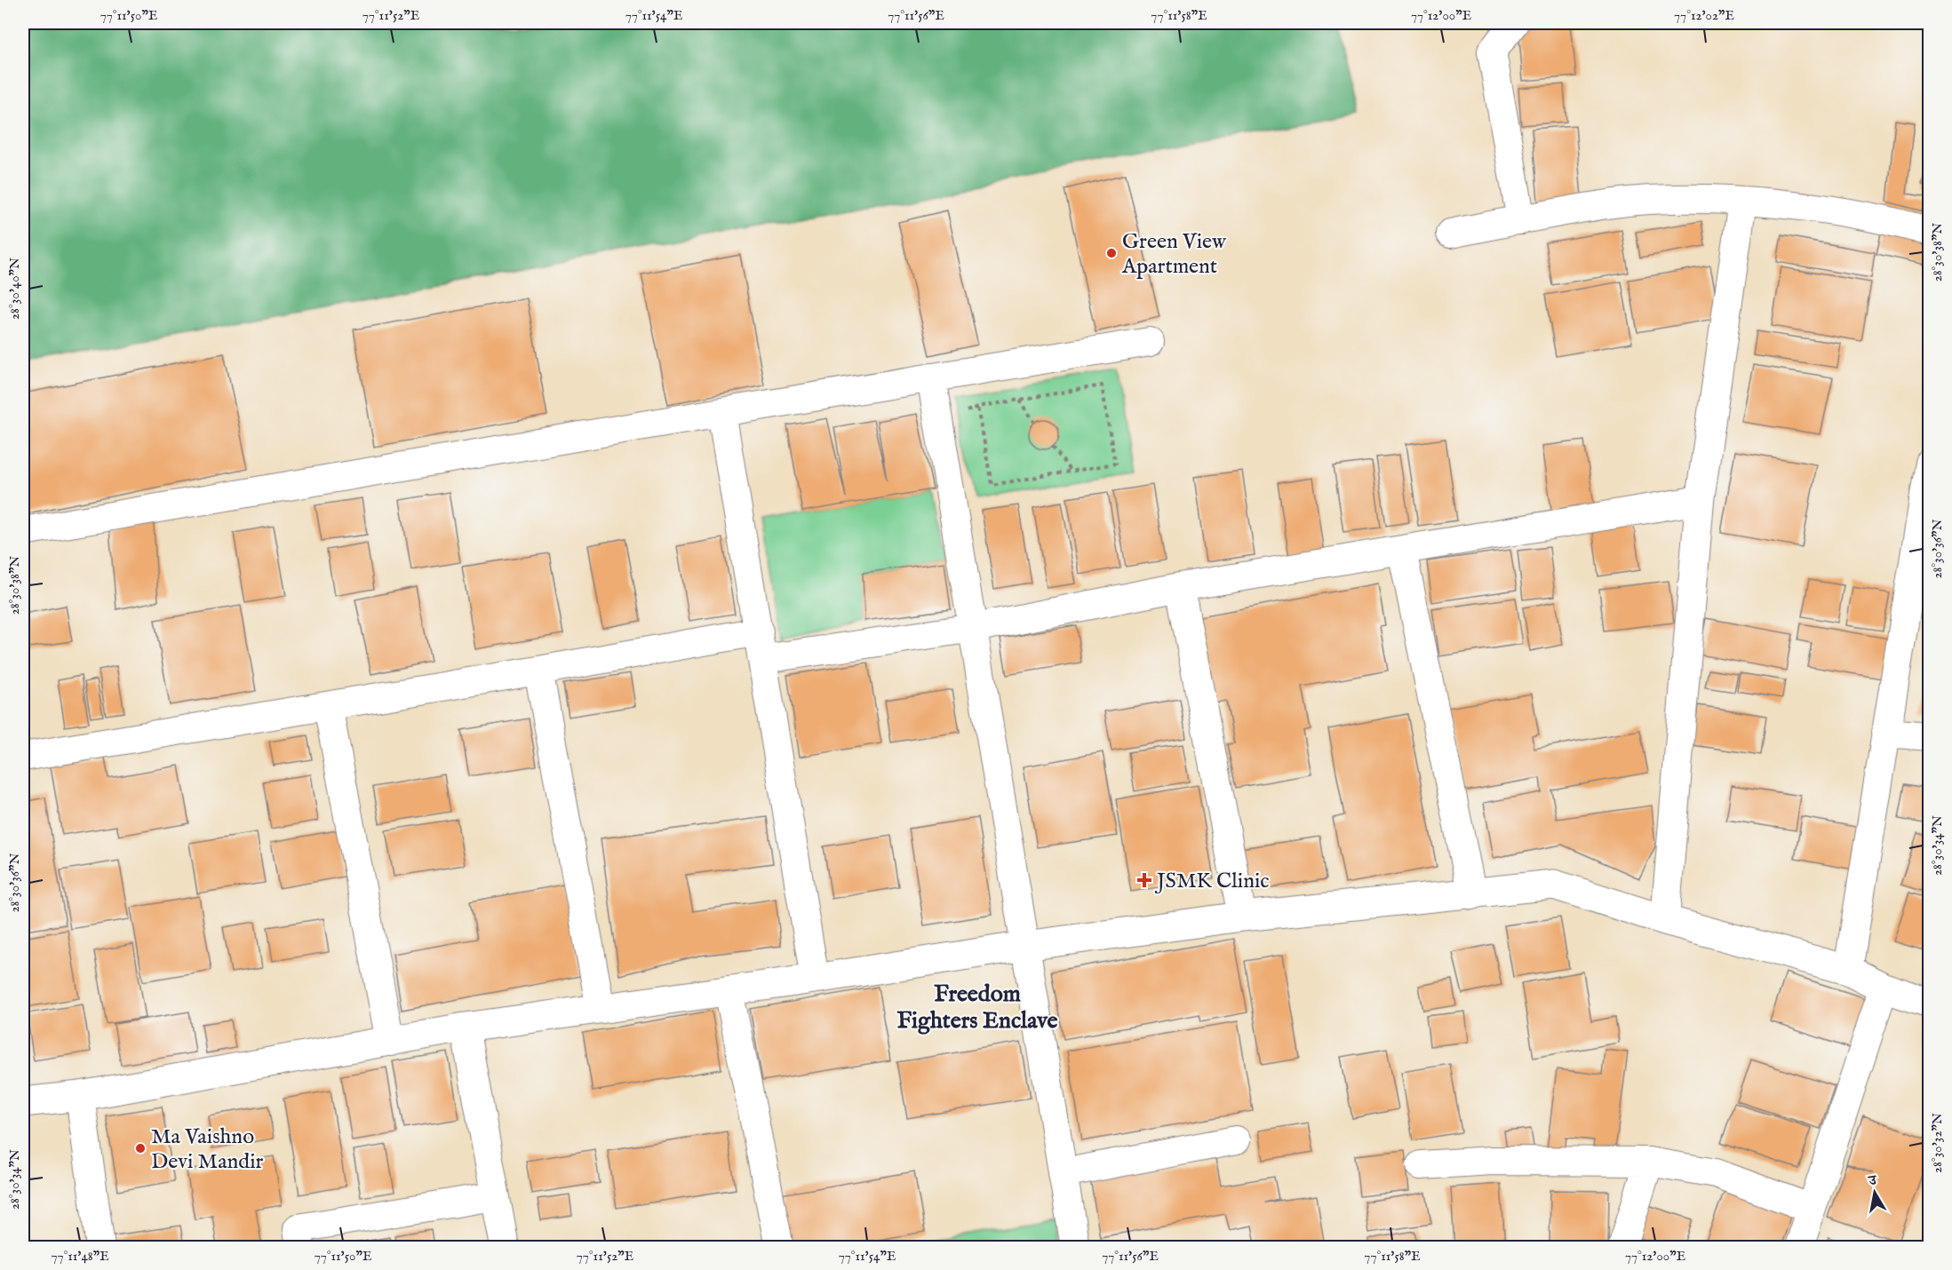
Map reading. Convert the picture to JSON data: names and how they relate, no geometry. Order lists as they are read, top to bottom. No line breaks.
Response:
{"districts":["Freedom Fighters Enclave"],"places":{"other":["Green View Apartment","Ma Vaishno Devi Mandir"],"health":["JSMK Clinic"]},"north":"top","coordinates":["77°11'50\"E","77°11'52\"E","77°11'54\"E","77°11'56\"E","77°11'58\"E","77°12'00\"E","77°12'02\"E","28°30'38\"N","28°30'40\"N","28°30'36\"N","28°30'34\"N","28°30'32\"N","77°11'48\"E"]}
